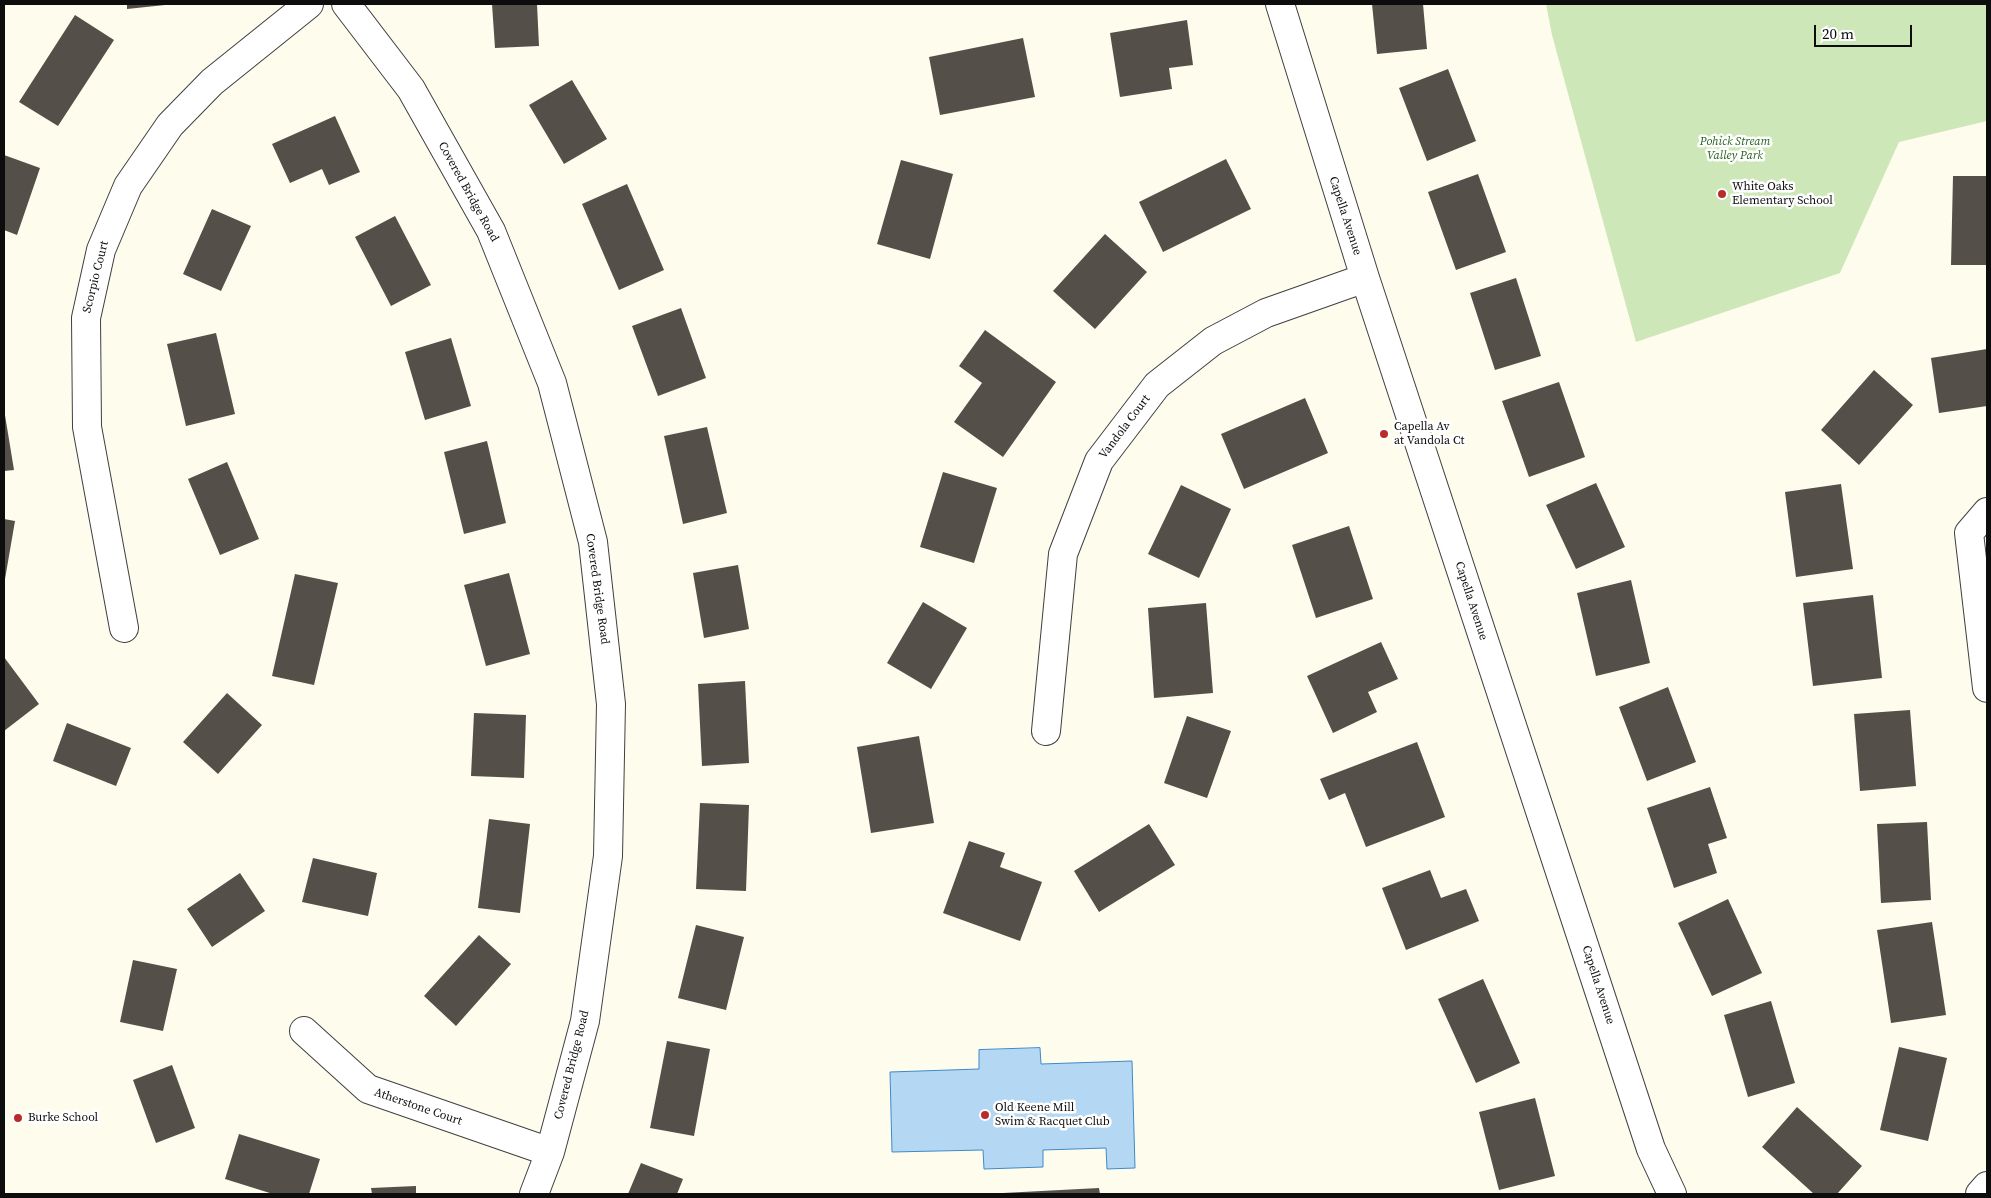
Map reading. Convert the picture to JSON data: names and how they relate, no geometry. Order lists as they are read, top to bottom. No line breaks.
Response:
{"streets":{"street":["Covered Bridge Road","Capella Avenue","Scorpio Court","Vandola Court","Atherstone Court"]},"crossings":[["Covered Bridge Road","Atherstone Court"],["Capella Avenue","Vandola Court"]],"parks":["Pohick Stream Valley Park"],"places":["White Oaks Elementary School","Capella Av at Vandola Ct","Old Keene Mill Swim & Racquet Club","Burke School"],"scale_bar":"20 m"}
